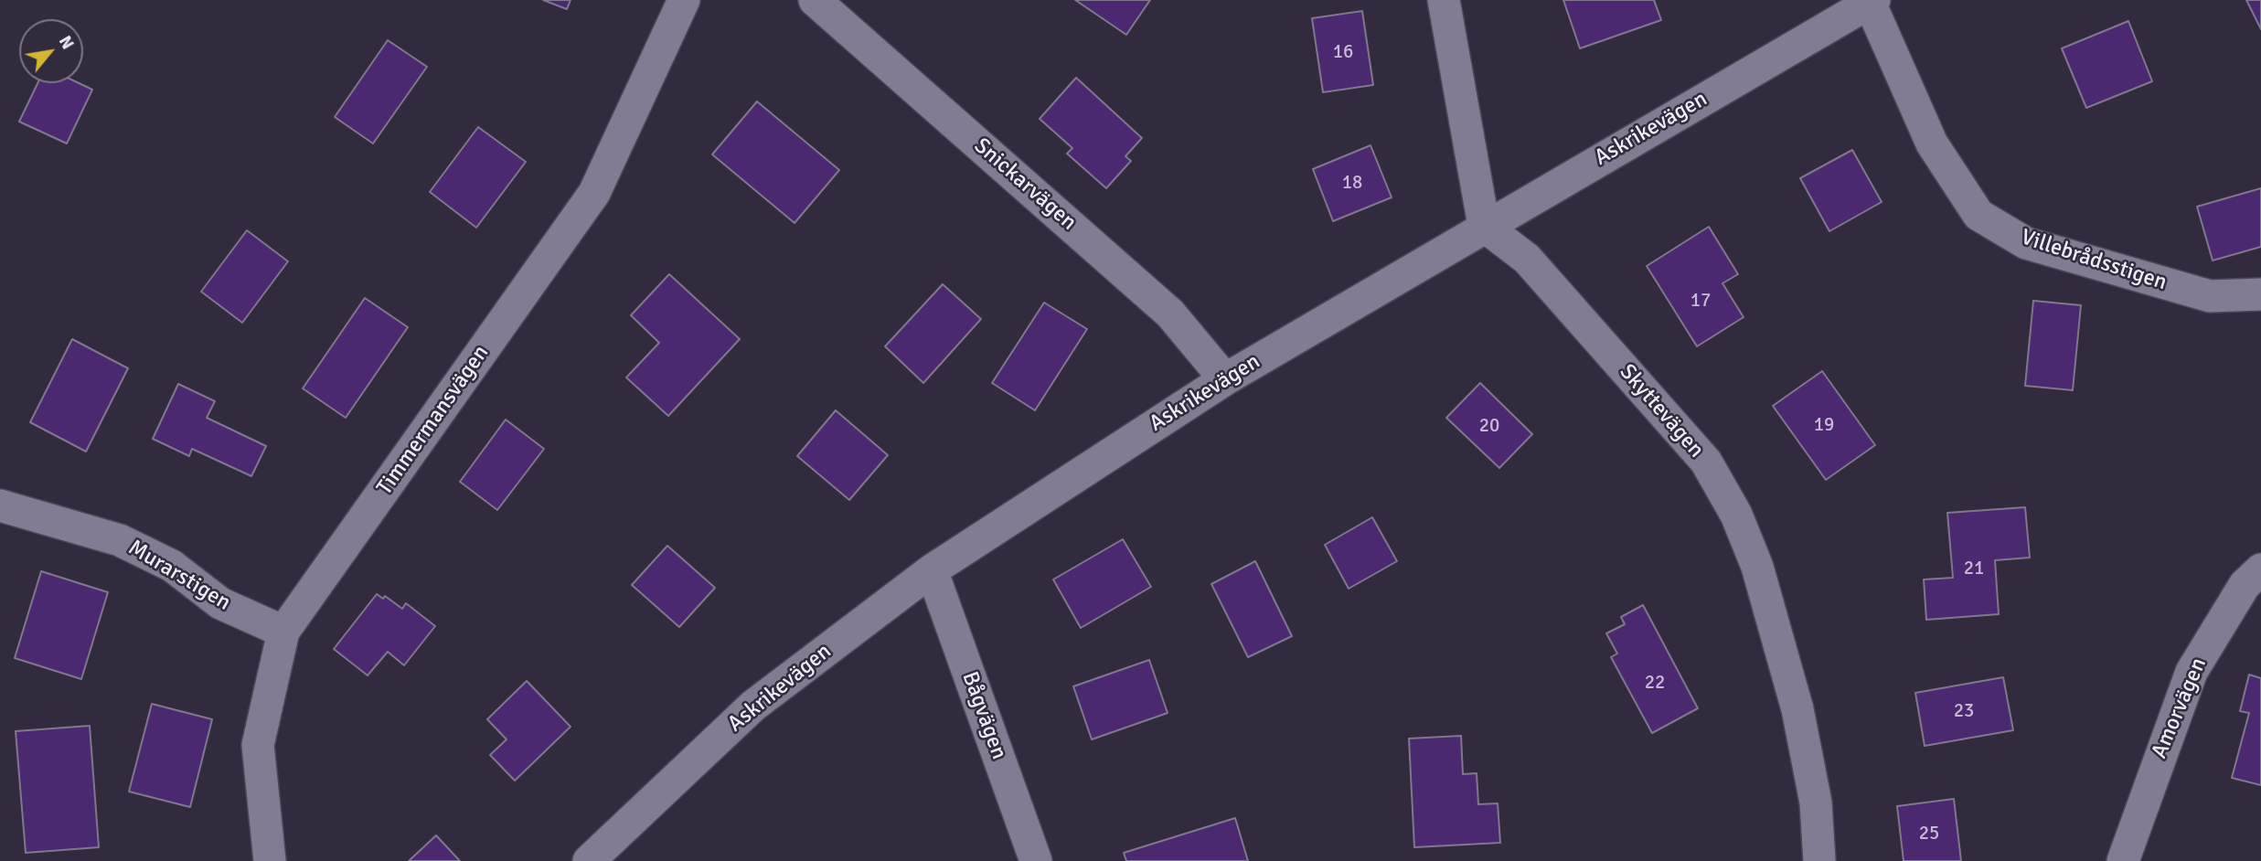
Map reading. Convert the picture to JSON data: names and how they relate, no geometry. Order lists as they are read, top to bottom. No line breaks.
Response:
{"streets":{"street":["Askrikevägen","Snickarvägen","Villebrådsstigen","Skyttevägen","Timmermansvägen","Murarstigen","Amorvägen","Bågvägen"]},"crossings":[["Askrikevägen","Snickarvägen"],["Askrikevägen","Villebrådsstigen"],["Askrikevägen","Skyttevägen"],["Askrikevägen","Bågvägen"],["Timmermansvägen","Murarstigen"]],"house_numbers":["16","18","17","19","20","21","22","23","25"],"north":"top right"}
